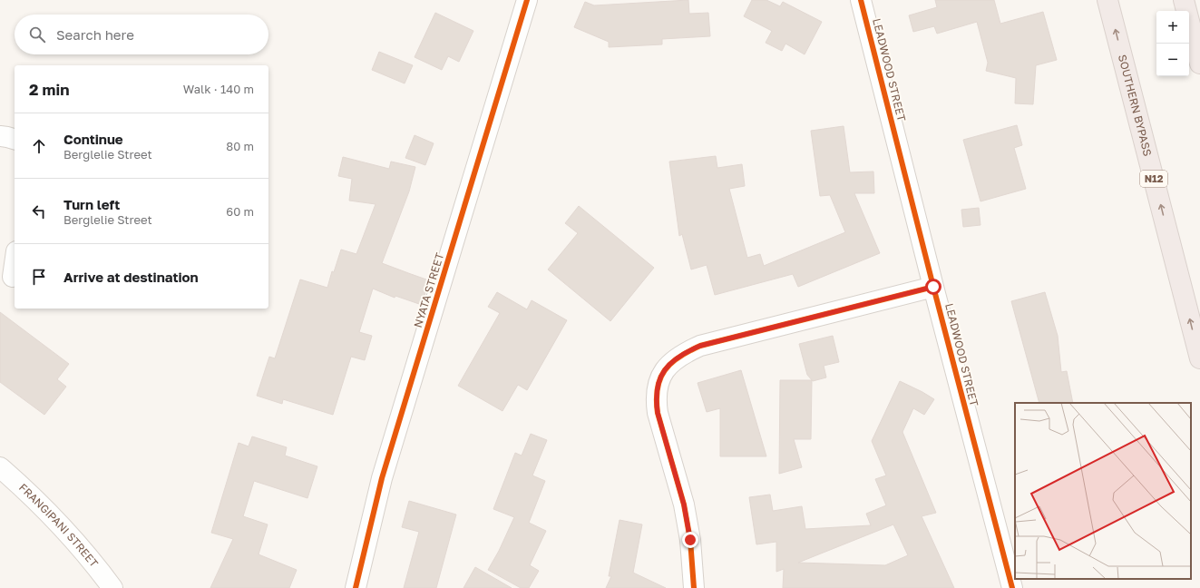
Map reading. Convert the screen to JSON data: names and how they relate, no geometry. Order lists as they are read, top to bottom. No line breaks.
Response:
{"streets":{"highway":["SOUTHERN BYPASS","N12"],"street":["LEADWOOD STREET","NYATA STREET","FRANGIPANI STREET"]},"one_way":["SOUTHERN BYPASS"],"page":{"map_buttons":["+","−"],"search":"Search here","heading":["2 min","Walk · 140 m"],"list":[["Continue","Berglelie Street","80 m"],["Turn left","Berglelie Street","60 m"],"Arrive at destination"]}}
